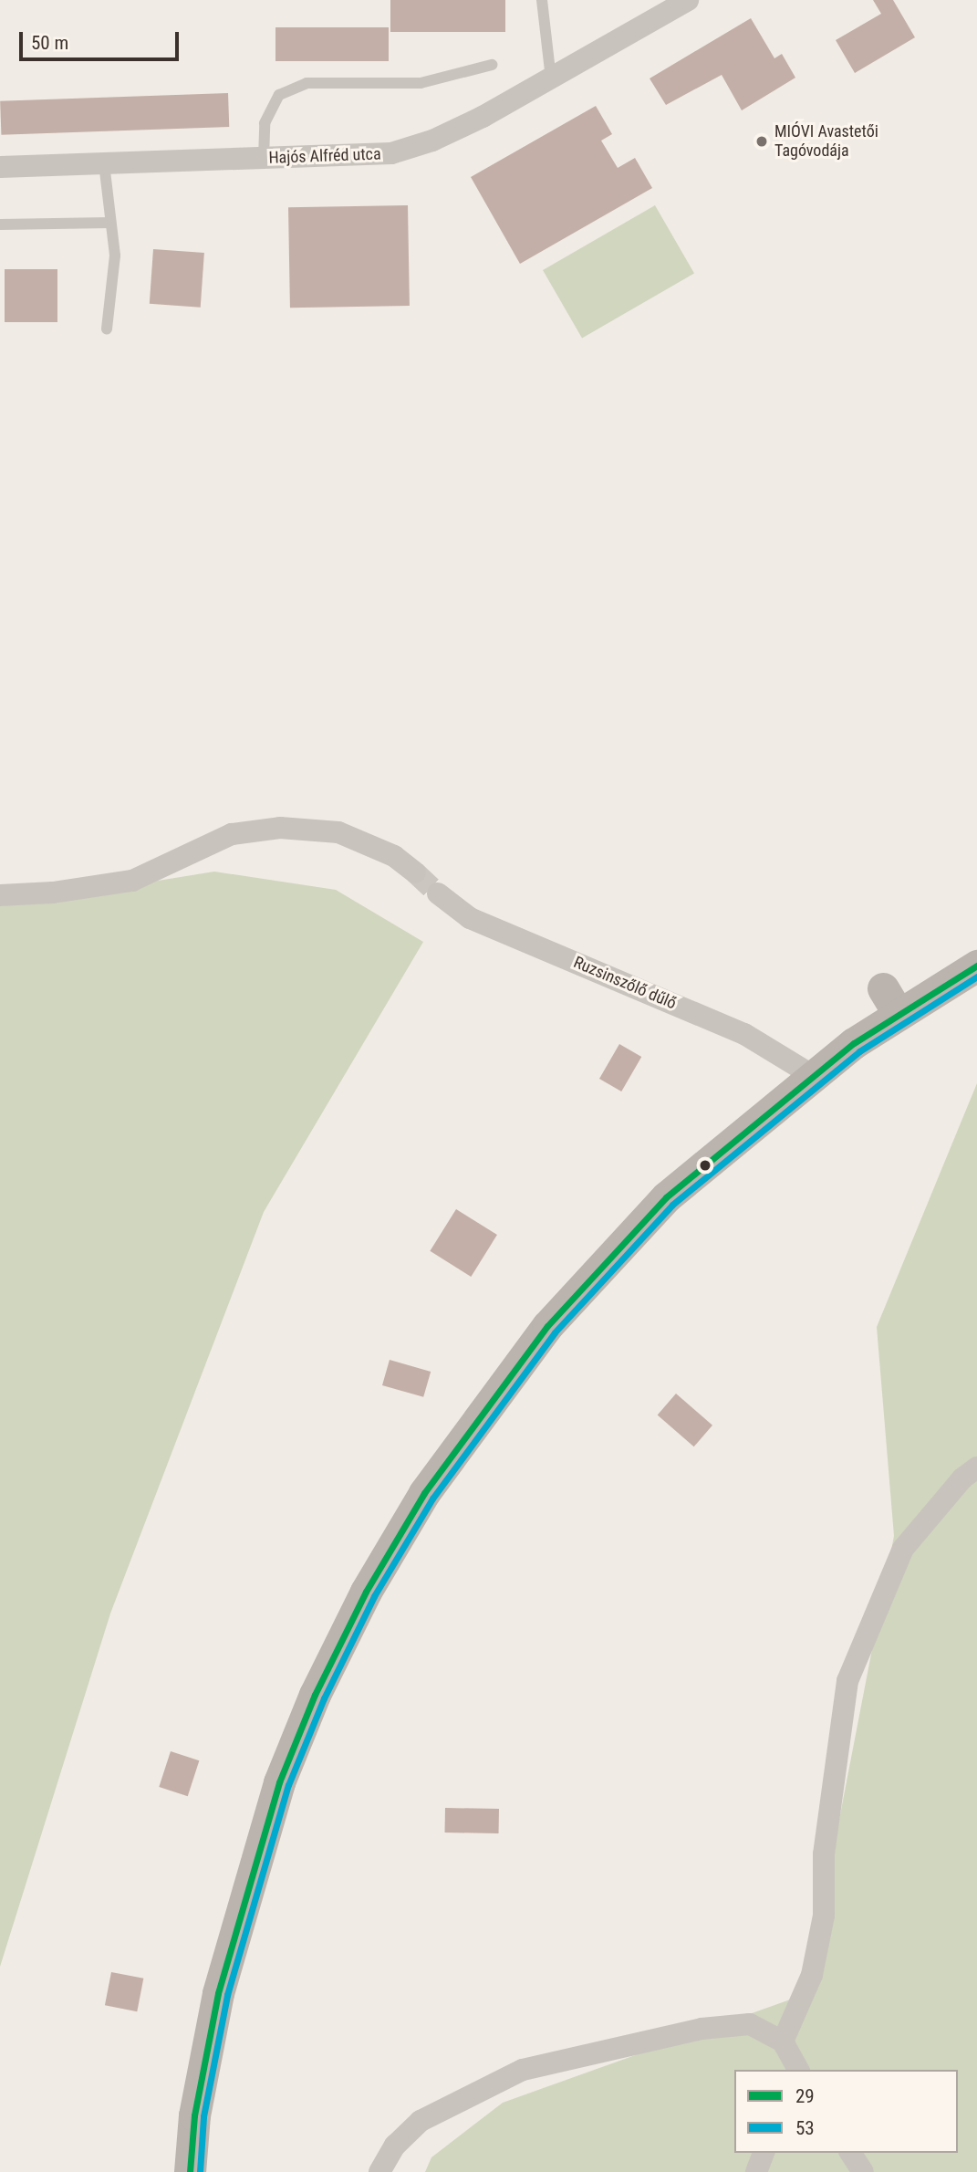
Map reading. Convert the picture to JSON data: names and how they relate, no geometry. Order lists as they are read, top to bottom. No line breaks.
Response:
{"streets":{"street":["Hajós Alfréd utca","Ruzsinszőlő dűlő"]},"places":["MIÓVI Avastetői Tagóvodája"],"lines":["transit line 29","transit line 53"],"legend":["29","53"],"scale_bar":"50 m"}
